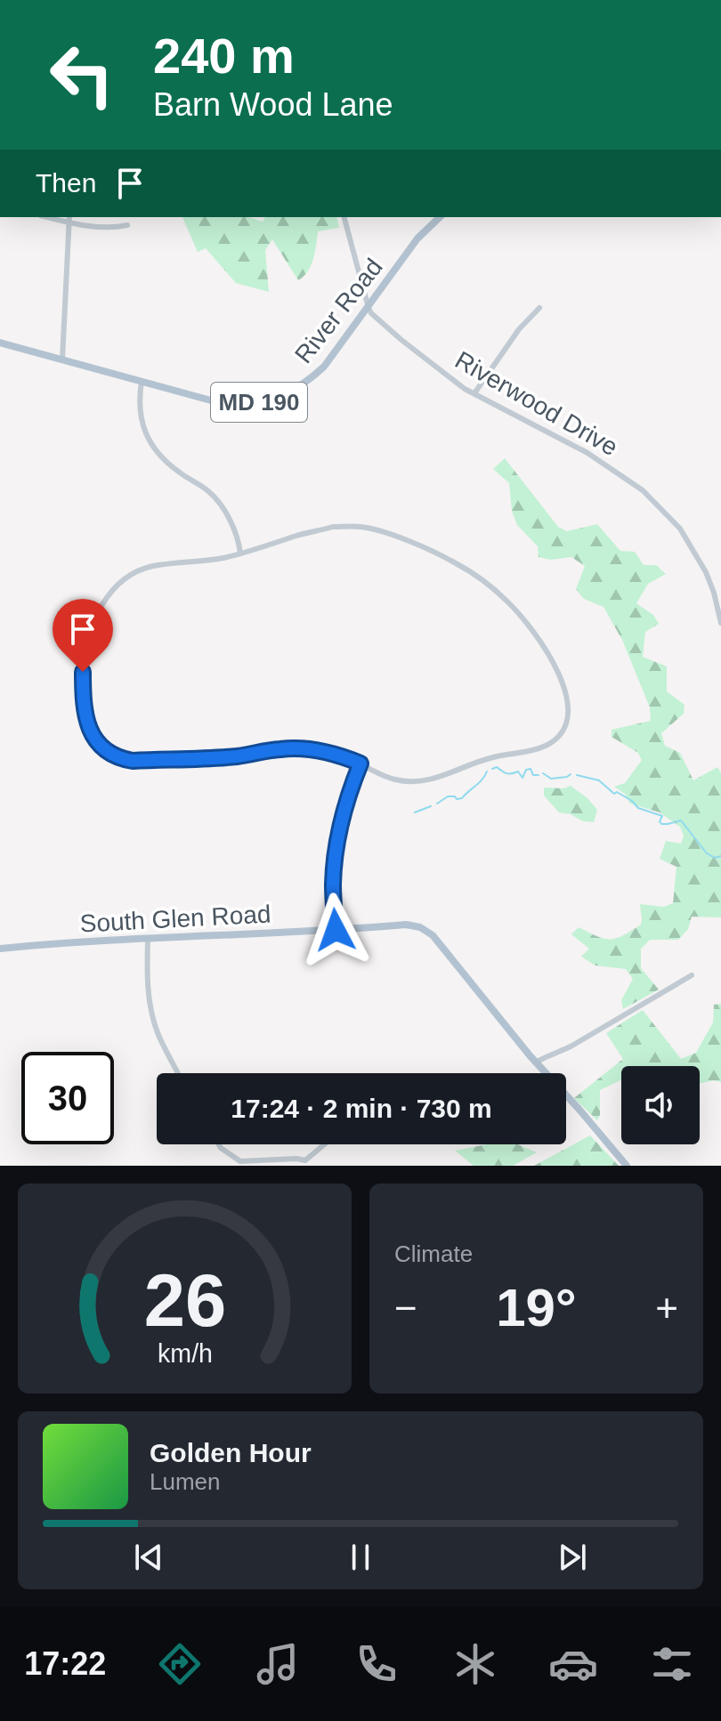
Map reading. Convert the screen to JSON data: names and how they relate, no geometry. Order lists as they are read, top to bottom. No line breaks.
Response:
{"streets":{"main road":["River Road","MD 190","South Glen Road"],"street":["Riverwood Drive"]},"crossings":[["River Road","Riverwood Drive"]],"page":{"turn":["240 m","Barn Wood Lane"],"then":"Then","limit":"30","trip":"17:24 · 2 min · 730 m","tile":"Climate","heat":["−","19°","+"],"song":["Golden Hour","Lumen"],"tabs":"17:22","gauge":["26","km/h"]}}
